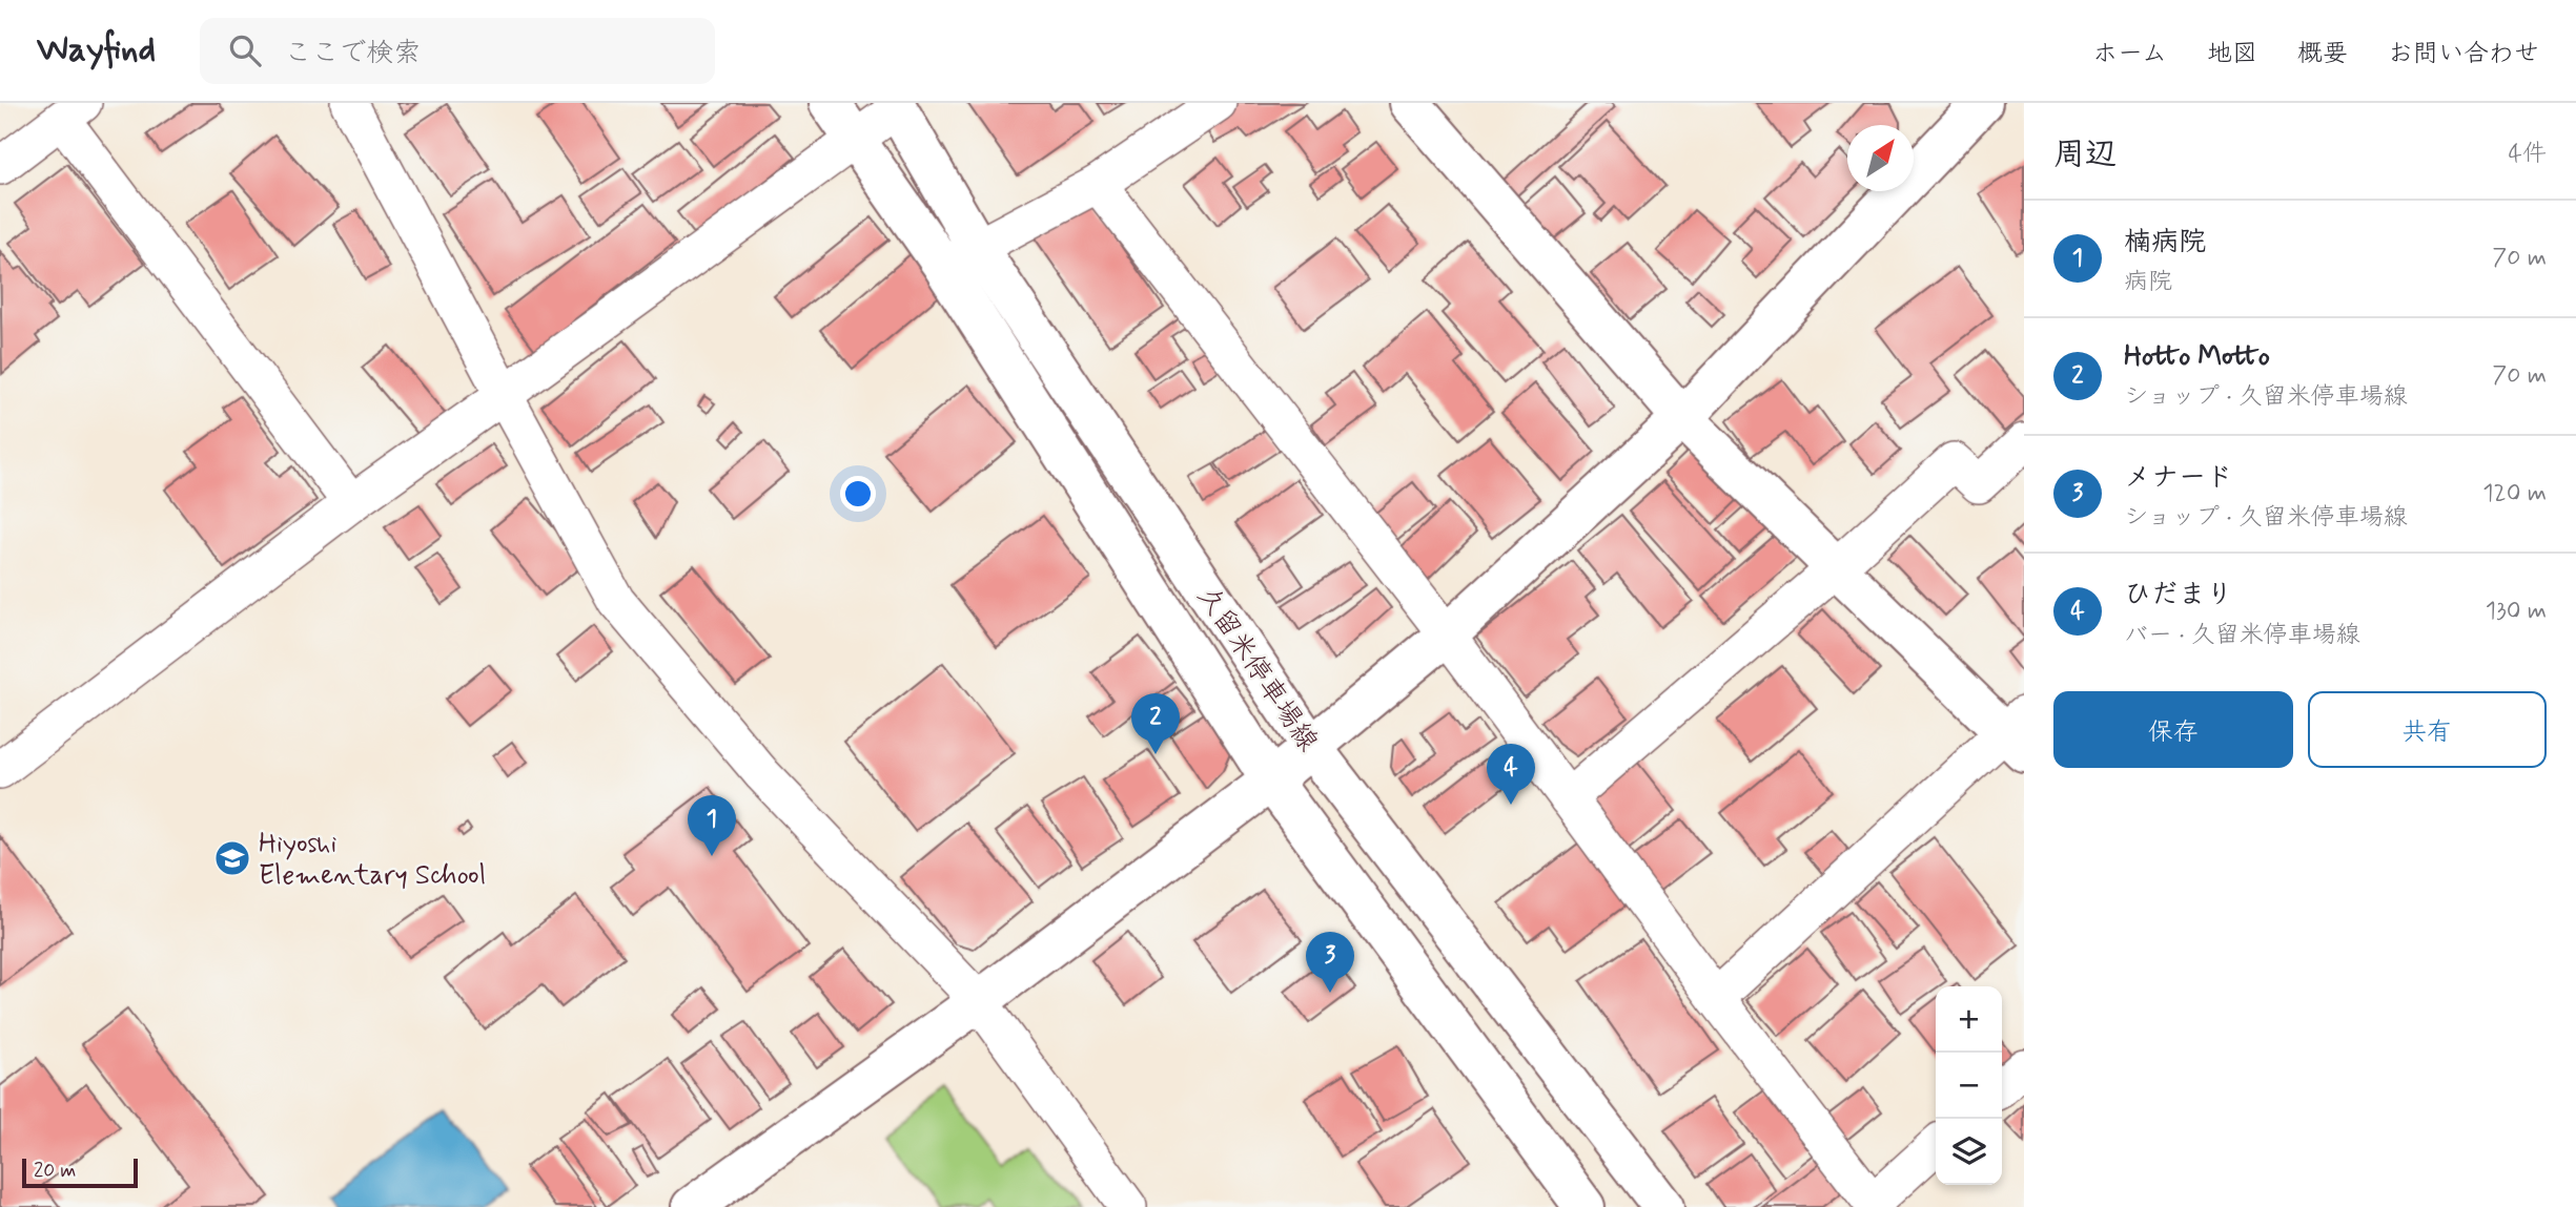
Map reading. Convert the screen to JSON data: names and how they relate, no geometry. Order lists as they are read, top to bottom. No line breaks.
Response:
{"streets":{"main road":["久留米停車場線"]},"places":{"school or university":["Hiyoshi Elementary School"]},"scale_bar":"20 m","north":"top right","page":{"header":"Wayfind","search":"ここで検索","nav":["ホーム","地図","概要","お問い合わせ"],"heading":["周辺","4件"],"list":[{"mark":"1","name":"楠病院","note":"病院","value":"70 m"},{"mark":"2","name":"Hotto Motto","note":"ショップ · 久留米停車場線","value":"70 m"},{"mark":"3","name":"メナード","note":"ショップ · 久留米停車場線","value":"120 m"},{"mark":"4","name":"ひだまり","note":"バー · 久留米停車場線","value":"130 m"}],"buttons":["保存","共有"],"pins":["2","4","1","3"],"map_buttons":["+","−"],"scale":"20 m"}}
